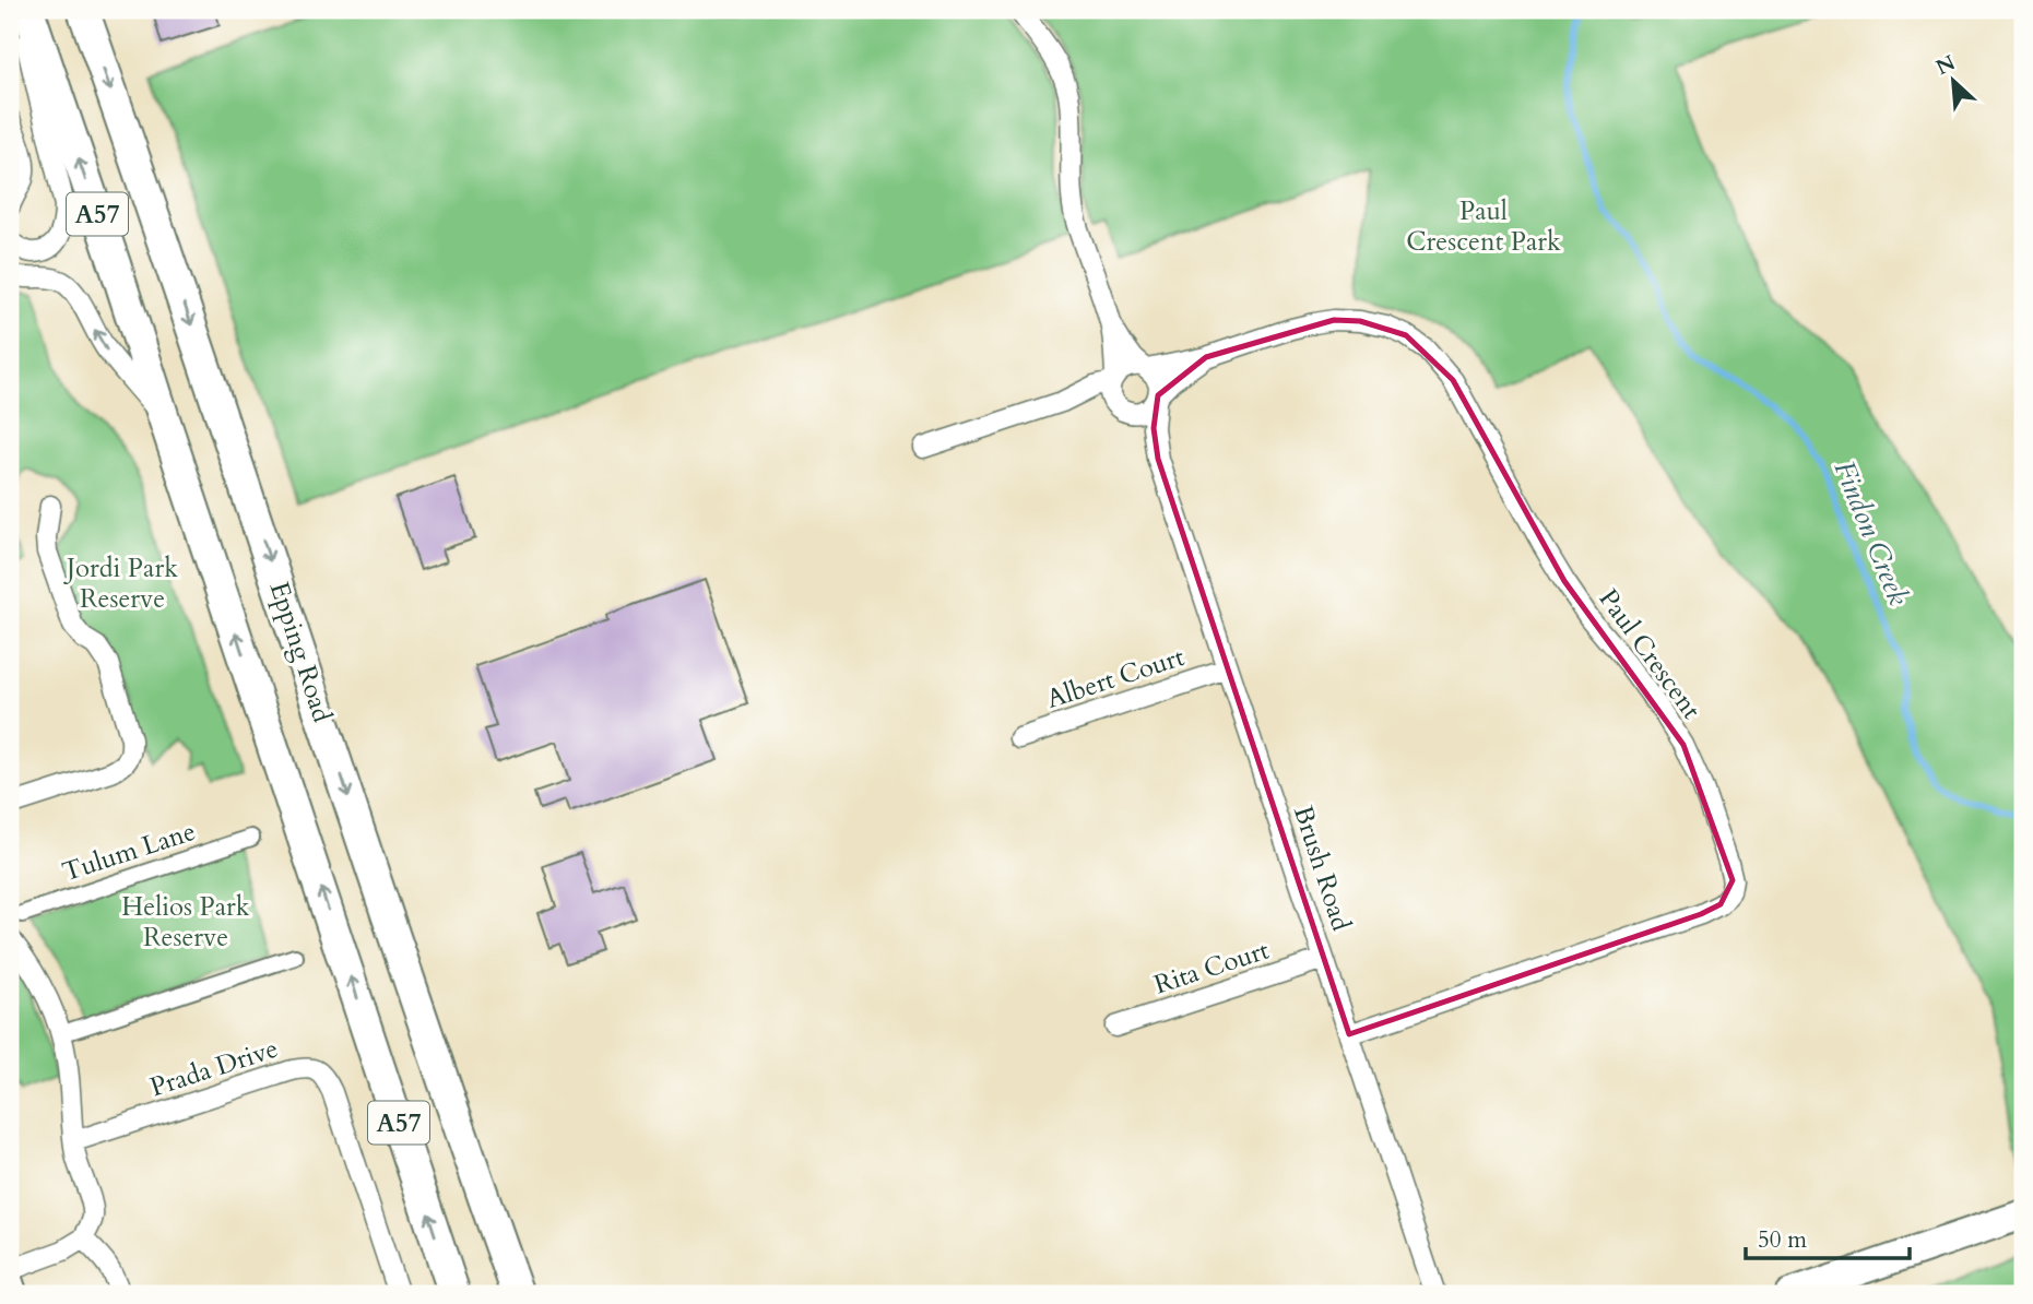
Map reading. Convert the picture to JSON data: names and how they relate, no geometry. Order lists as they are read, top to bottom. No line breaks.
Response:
{"streets":{"main road":["A57","Epping Road"],"street":["Paul Crescent","Albert Court","Tulum Lane","Brush Road","Rita Court","Prada Drive"]},"crossings":[["Paul Crescent","Brush Road"],["Albert Court","Brush Road"],["Brush Road","Rita Court"]],"water":["Findon Creek"],"parks":["Paul Crescent Park","Jordi Park Reserve","Helios Park Reserve"],"scale_bar":"50 m","north":"top left"}
